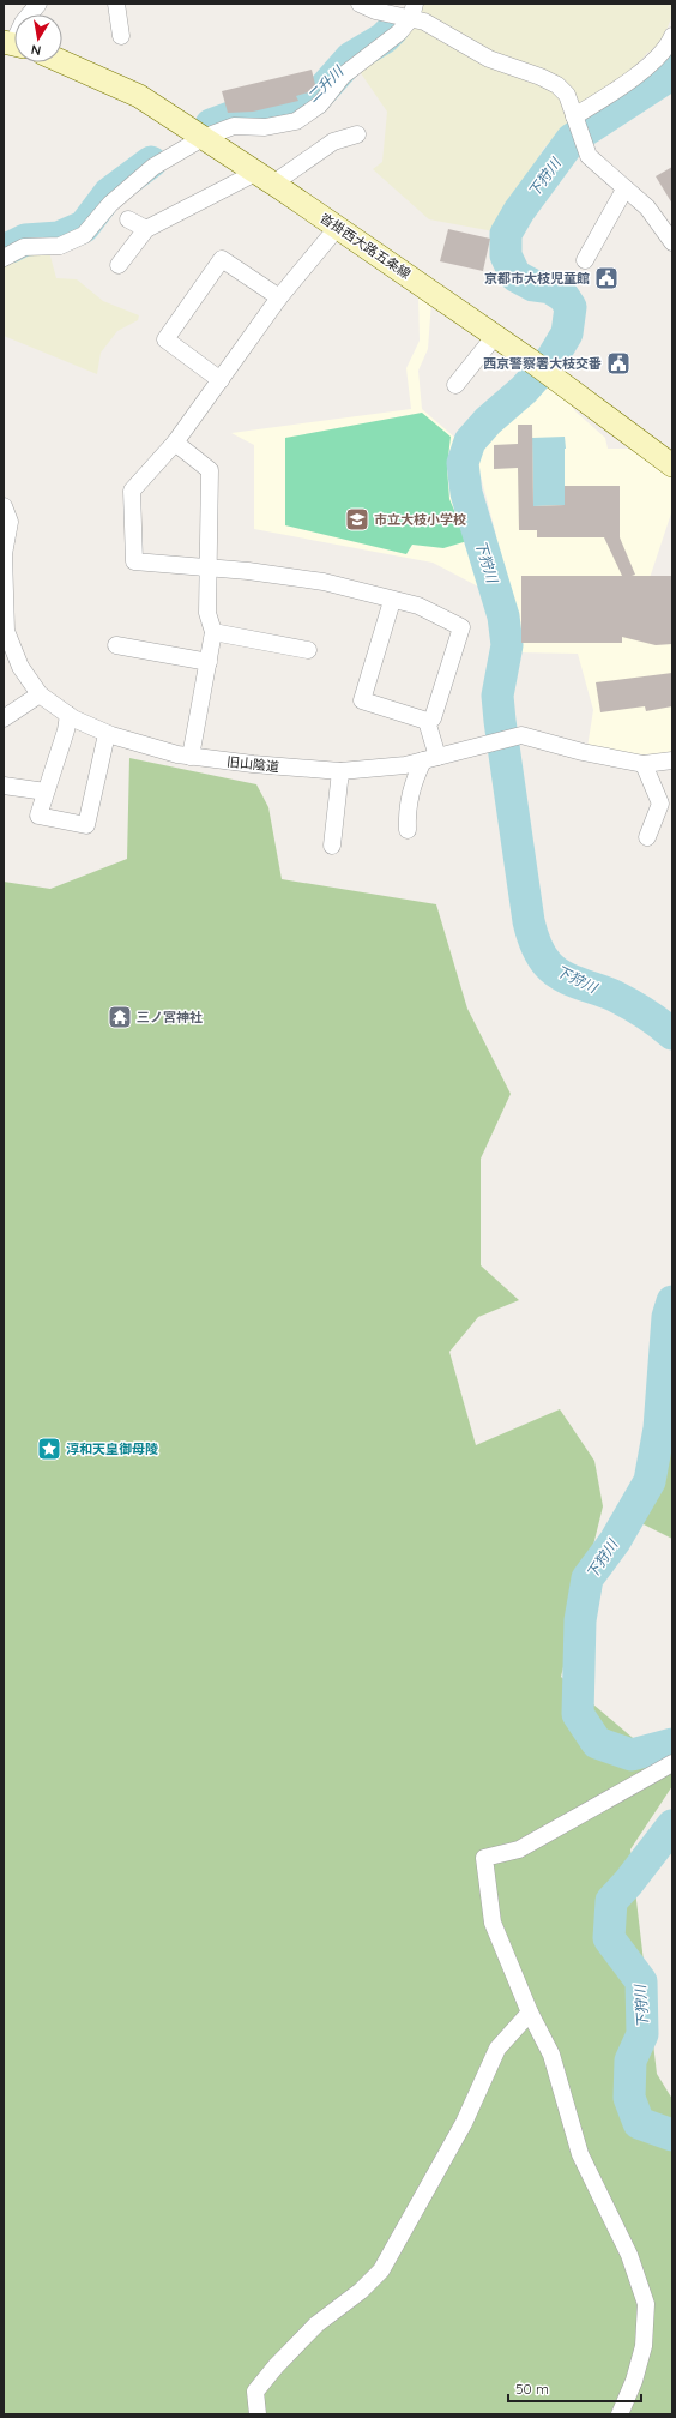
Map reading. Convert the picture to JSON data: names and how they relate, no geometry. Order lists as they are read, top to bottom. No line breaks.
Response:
{"streets":{"main road":["沓掛西大路五条線"],"street":["旧山陰道"]},"water":["二升川","下狩川"],"places":{"public building":["京都市大枝児童館","西京警察署大枝交番"],"school or university":["市立大枝小学校"],"temple":["三ノ宮神社"],"place":["淳和天皇御母陵"]},"scale_bar":"50 m","north":"bottom"}
